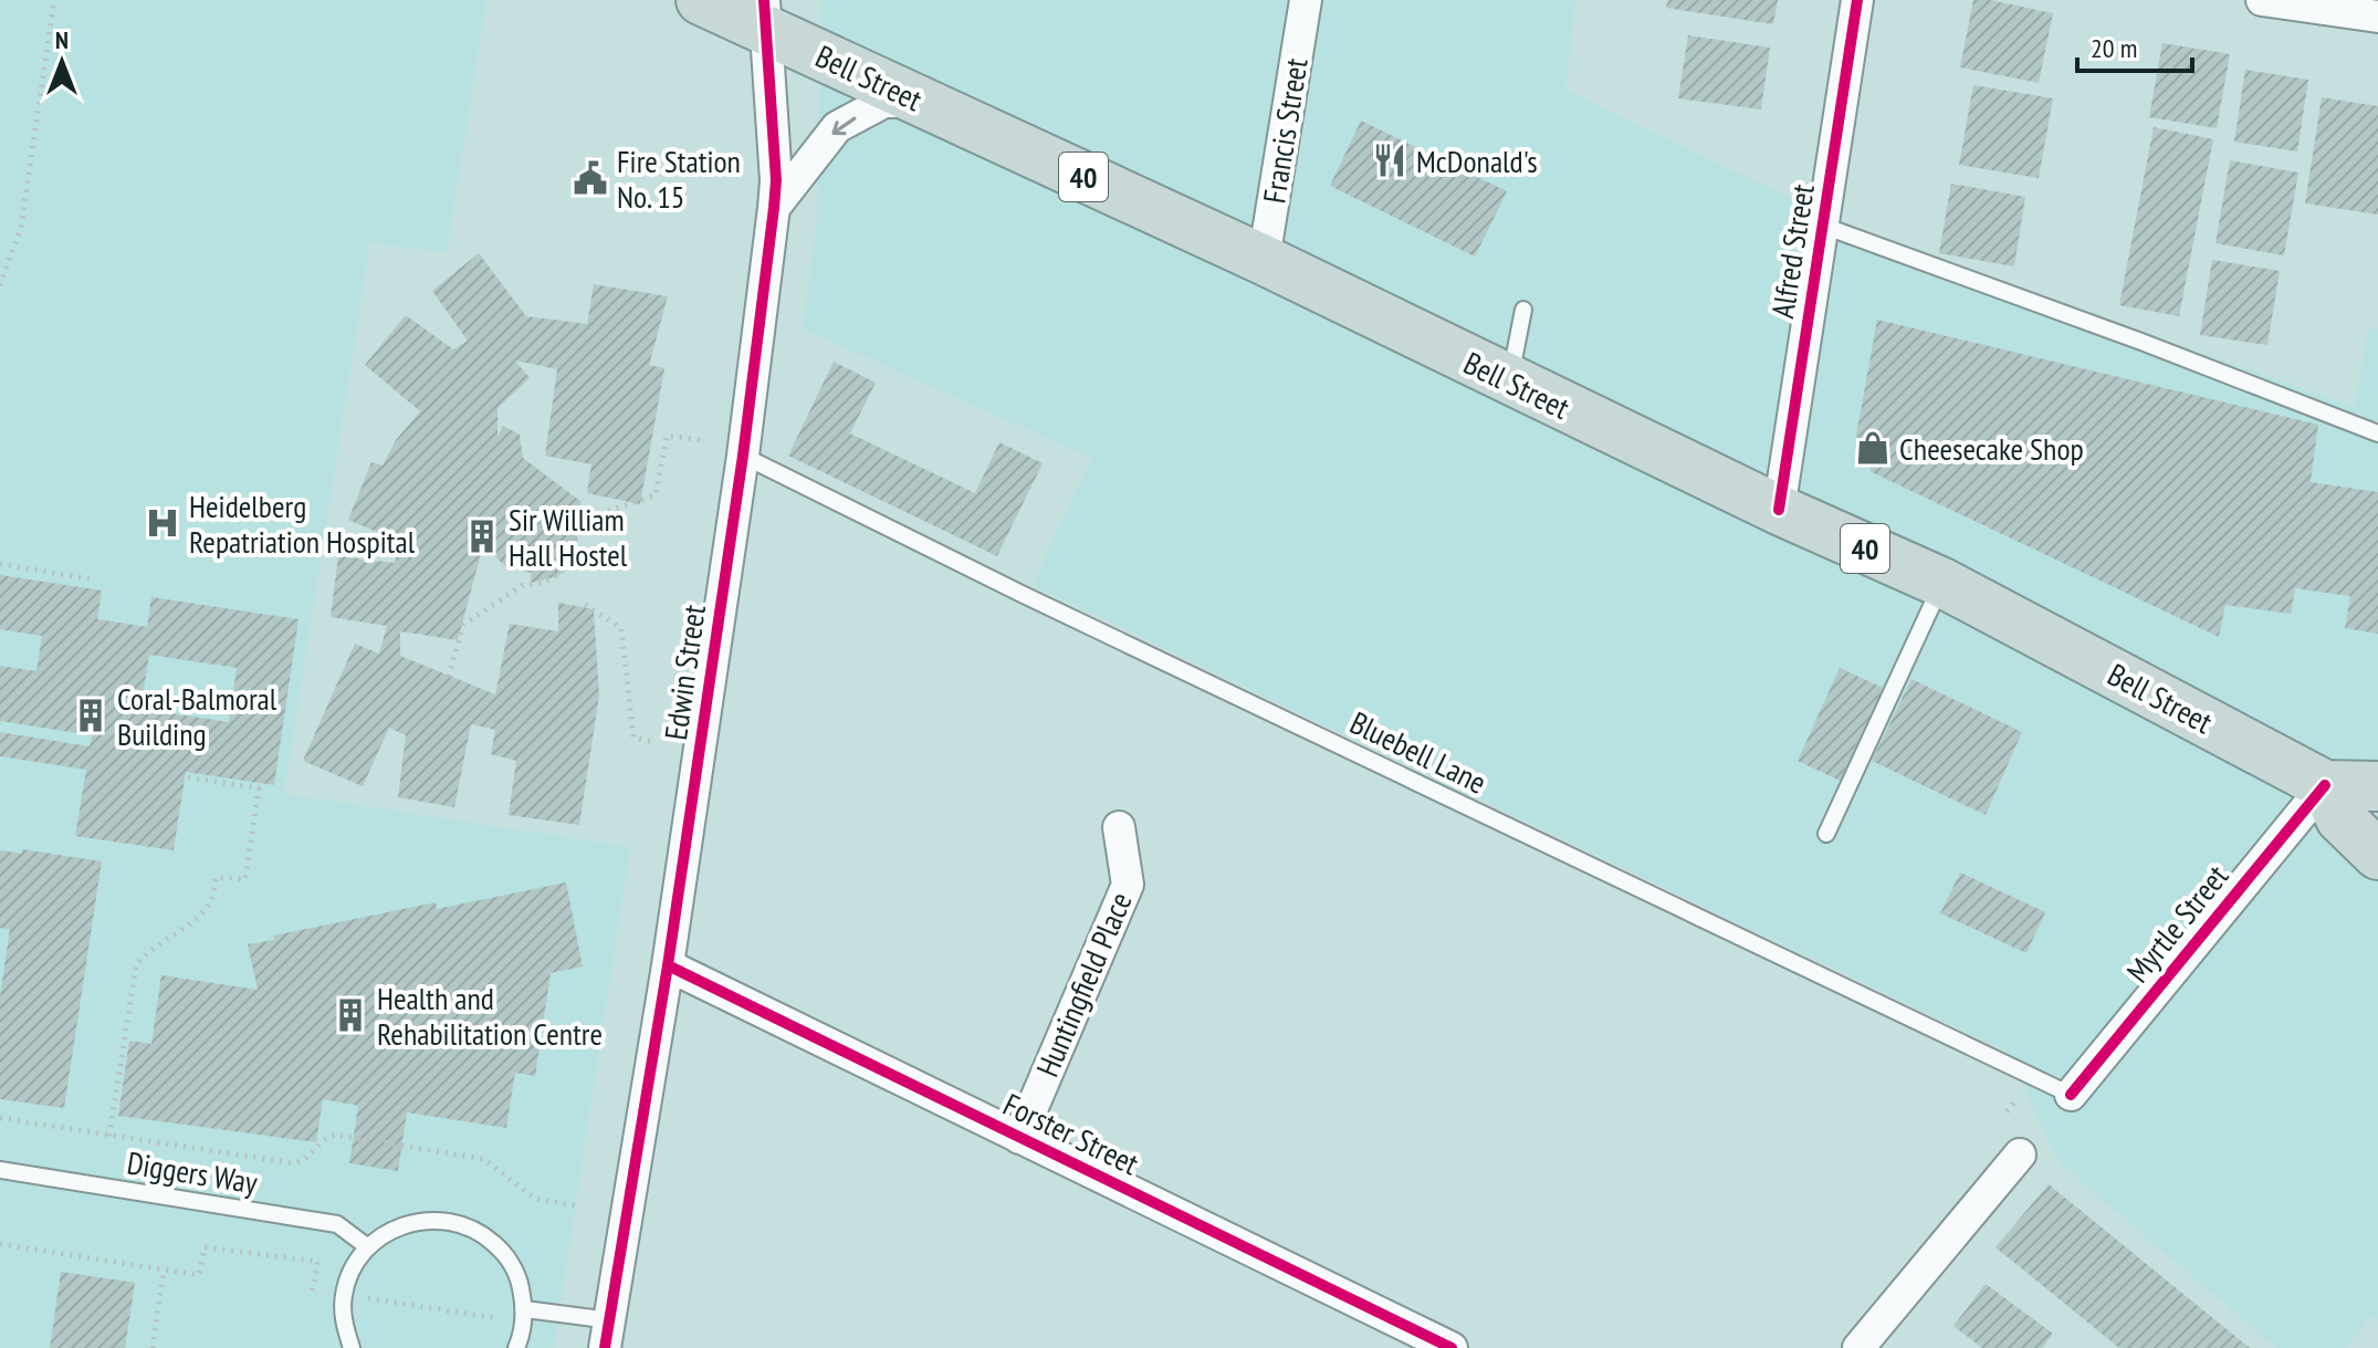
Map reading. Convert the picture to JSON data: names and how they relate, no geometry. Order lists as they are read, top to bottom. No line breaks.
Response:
{"streets":{"highway":["Bell Street","40"],"street":["Francis Street","Alfred Street","Edwin Street","Myrtle Street","Huntingfield Place","Forster Street"],"lane":["Bluebell Lane","Diggers Way"]},"crossings":[["Bell Street","Francis Street"],["Bell Street","Alfred Street"],["Bell Street","Edwin Street"],["Bell Street","Myrtle Street"],["Edwin Street","Bluebell Lane"],["Edwin Street","Forster Street"],["Bluebell Lane","Myrtle Street"],["Huntingfield Place","Forster Street"]],"places":{"restaurant":["McDonald's"],"public building":["Fire Station No. 15"],"shop":["Cheesecake Shop"],"hospital":["Heidelberg Repatriation Hospital"],"building":["Sir William Hall Hostel","Coral-Balmoral Building","Health and Rehabilitation Centre"]},"scale_bar":"20 m","north":"top"}
